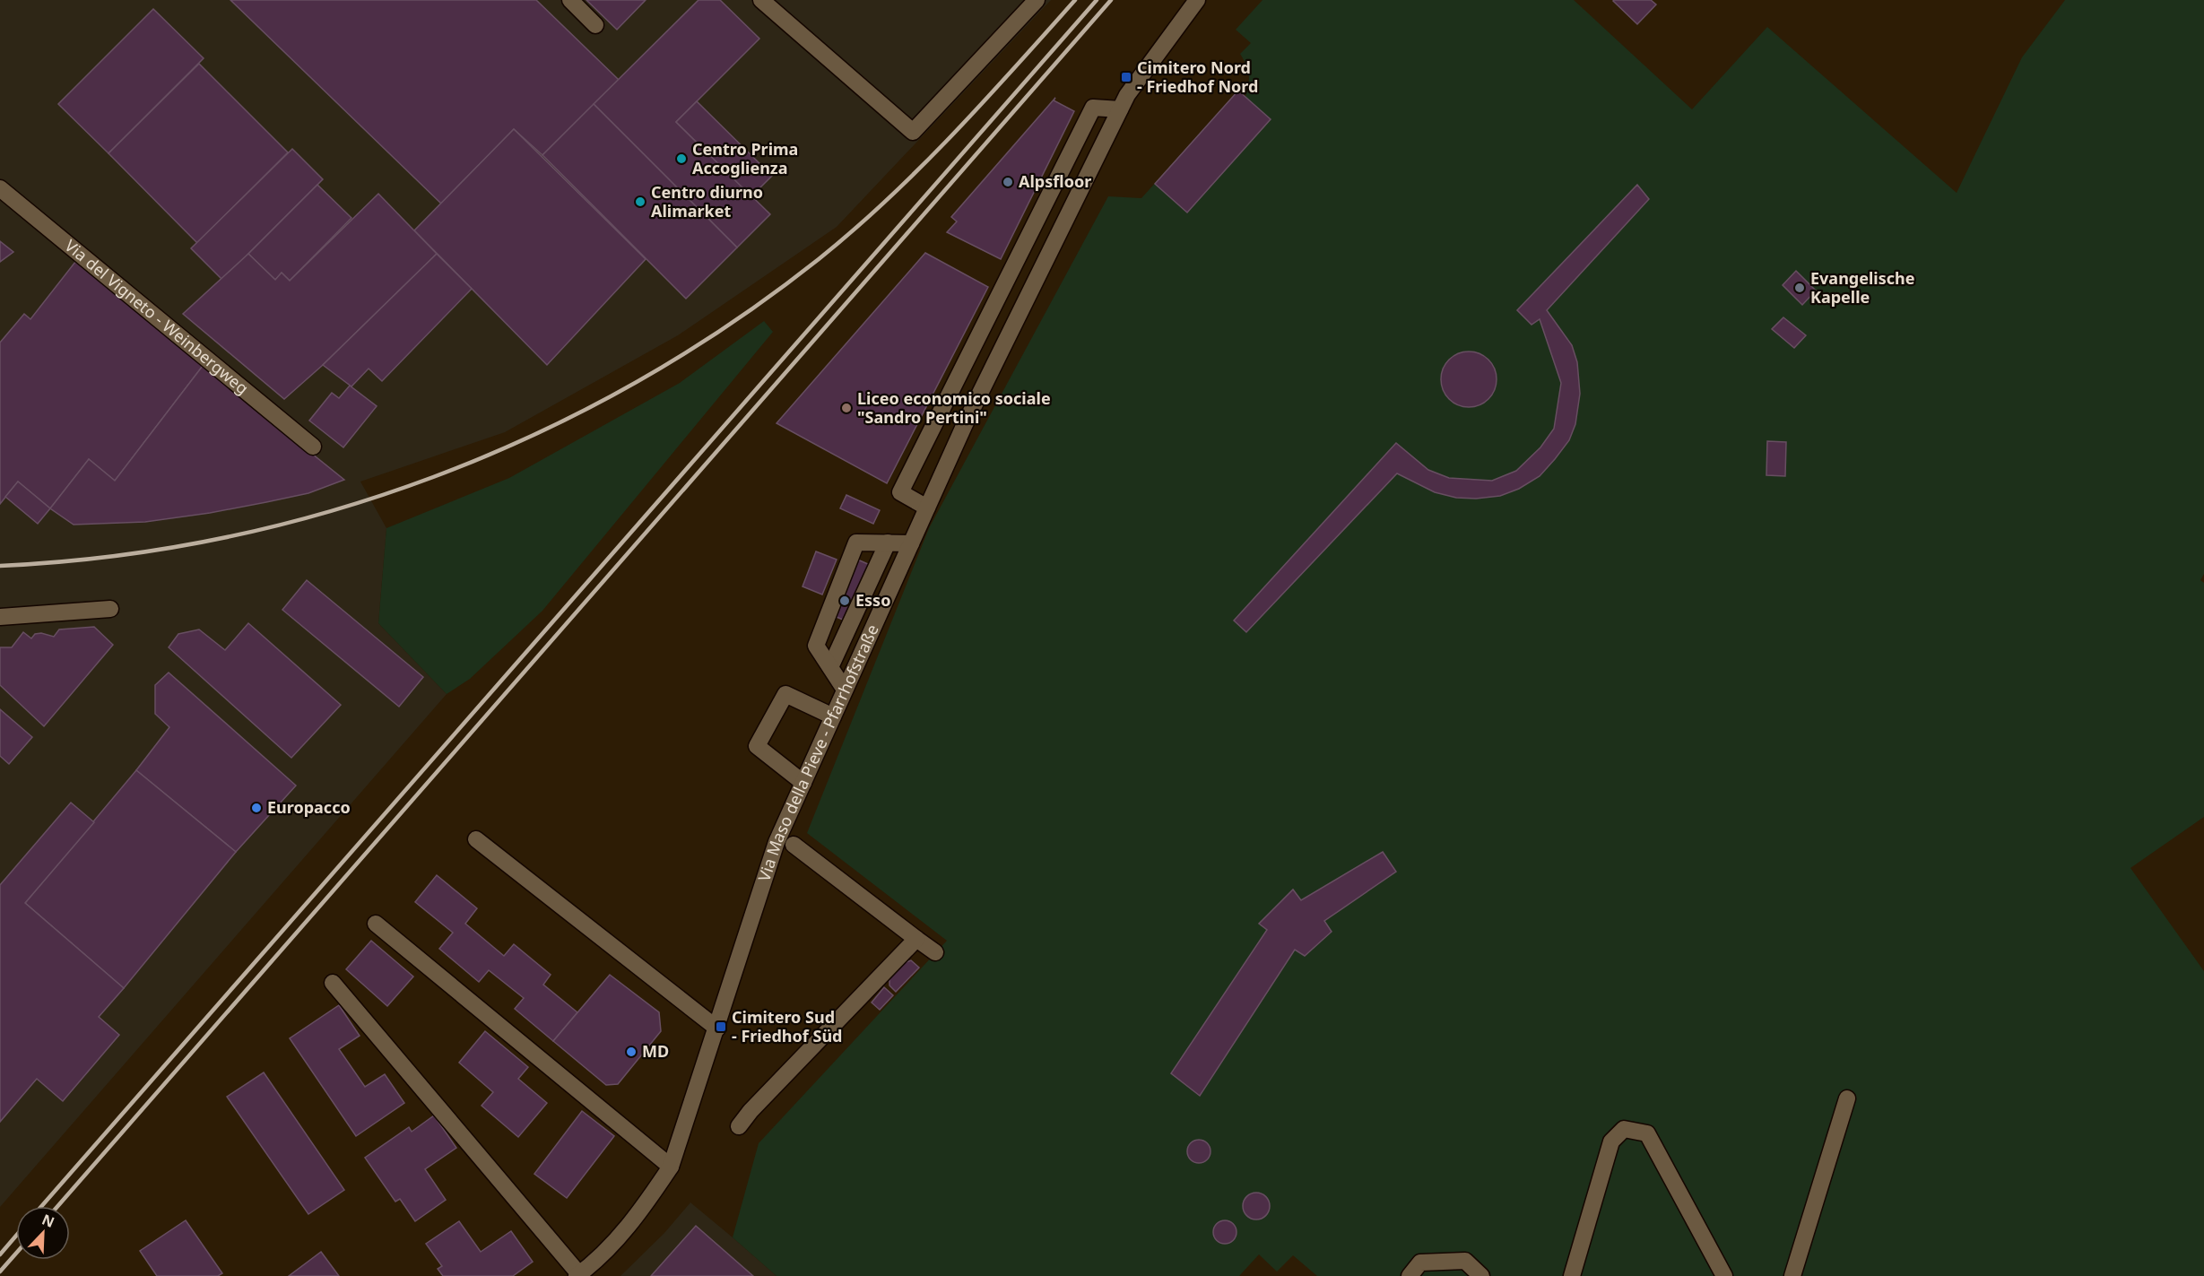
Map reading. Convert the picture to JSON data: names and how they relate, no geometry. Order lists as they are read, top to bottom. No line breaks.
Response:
{"streets":{"street":["Via del Vigneto - Weinbergweg","Via Maso della Pieve - Pfarrhofstraße"]},"places":{"transit":["Cimitero Nord - Friedhof Nord","Cimitero Sud - Friedhof Süd"],"other":["Centro Prima Accoglienza","Alpsfloor","Centro diurno Alimarket","Evangelische Kapelle","Liceo economico sociale \"Sandro Pertini\"","Esso","Europacco","MD"]},"north":"top right"}
